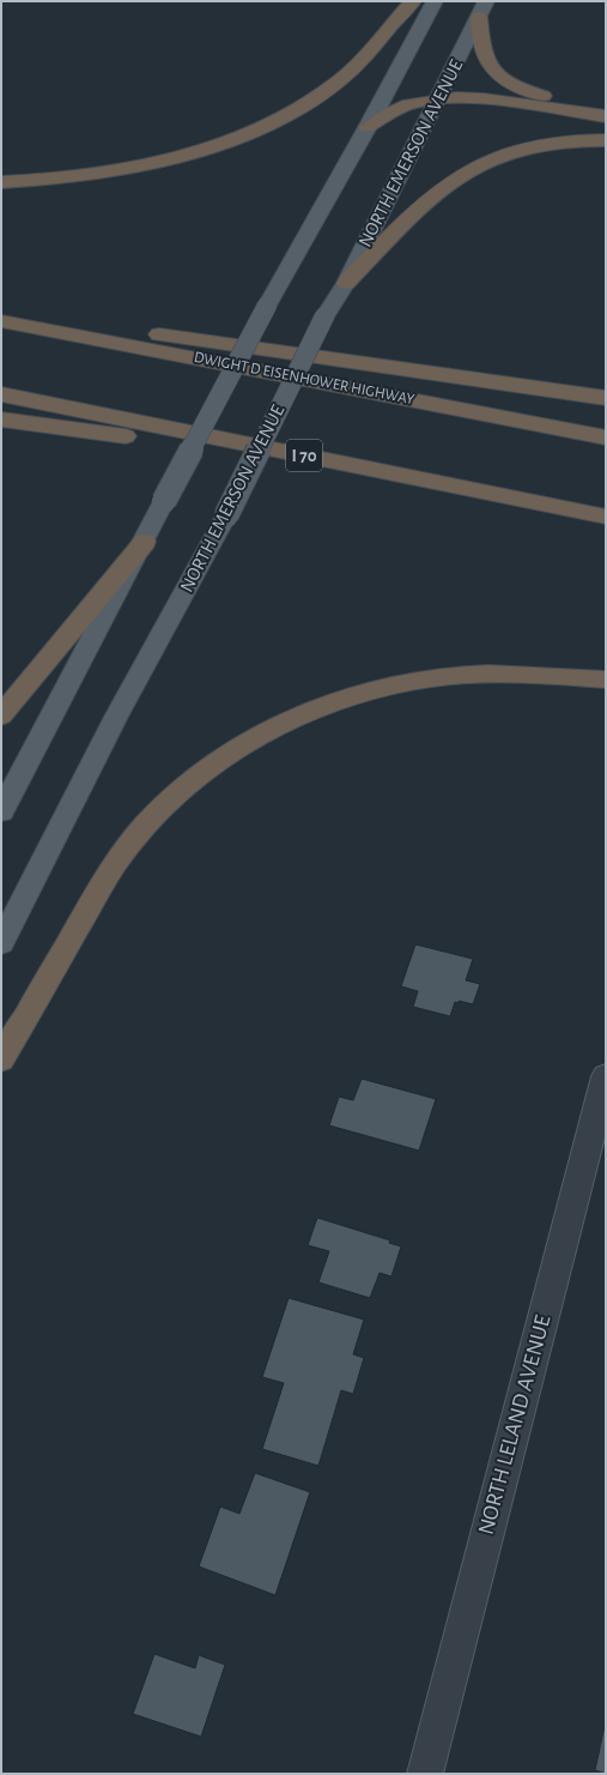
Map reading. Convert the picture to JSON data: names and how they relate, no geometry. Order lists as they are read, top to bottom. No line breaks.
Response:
{"streets":{"highway":["DWIGHT D EISENHOWER HIGHWAY","I 70"],"main road":["NORTH EMERSON AVENUE"],"street":["NORTH LELAND AVENUE"]}}
